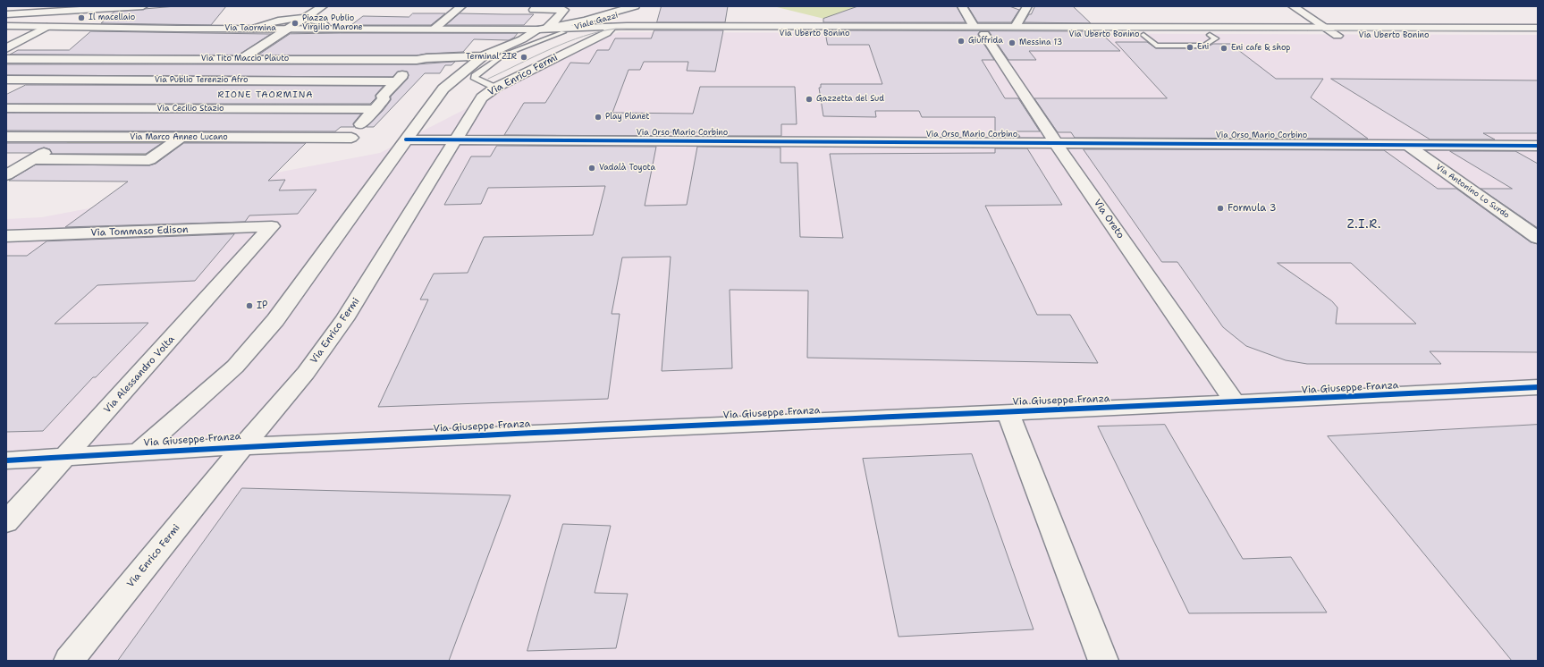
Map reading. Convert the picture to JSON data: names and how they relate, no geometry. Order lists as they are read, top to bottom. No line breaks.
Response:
{"streets":{"street":["Viale Gazzi","Via Taormina","Via Uberto Bonino","Via Tito Maccio Plauto","Via Enrico Fermi","Via Publio Terenzio Afro","Via Cecilio Stazio","Via Orso Mario Corbino","Via Marco Anneo Lucano","Via Antonino Lo Surdo","Via Oreto","Via Tommaso Edison","Via Alessandro Volta","Via Giuseppe Franza"]},"crossings":[["Via Uberto Bonino","Via Enrico Fermi"],["Via Uberto Bonino","Via Oreto"],["Via Enrico Fermi","Via Orso Mario Corbino"],["Via Enrico Fermi","Via Giuseppe Franza"],["Via Orso Mario Corbino","Via Antonino Lo Surdo"],["Via Orso Mario Corbino","Via Oreto"],["Via Oreto","Via Giuseppe Franza"],["Via Tommaso Edison","Via Alessandro Volta"],["Via Alessandro Volta","Via Giuseppe Franza"]],"districts":["RIONE TAORMINA","Z.I.R."],"places":["Il macellaio","Piazza Publio Virgilio Marone","Giuffrida","Messina 13","Eni","Eni cafe & shop","Terminal ZIR","Gazzetta del Sud","Play Planet","Vadalà Toyota","Formula 3","IP"]}
